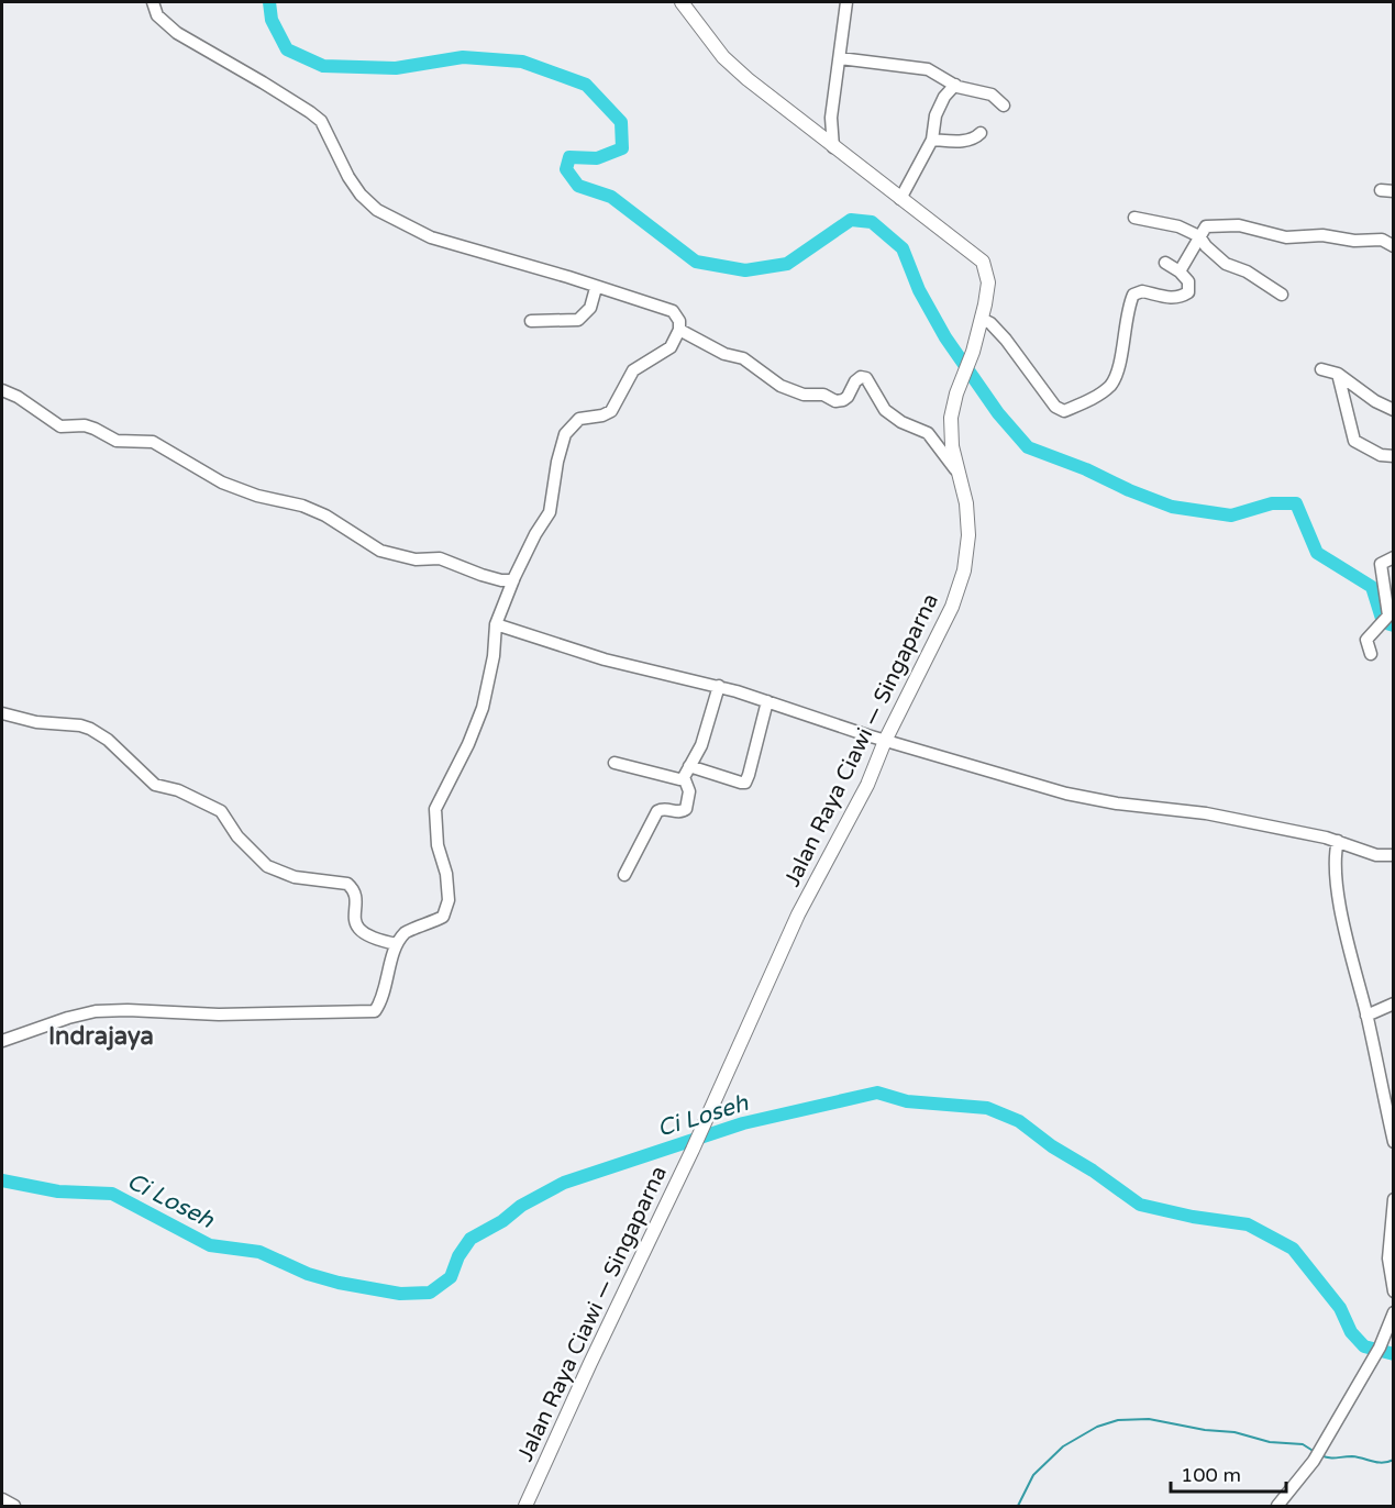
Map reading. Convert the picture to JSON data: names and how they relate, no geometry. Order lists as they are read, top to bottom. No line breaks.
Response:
{"streets":{"main road":["Jalan Raya Ciawi — Singaparna"]},"districts":["Indrajaya"],"water":["Ci Loseh"],"scale_bar":"100 m"}
